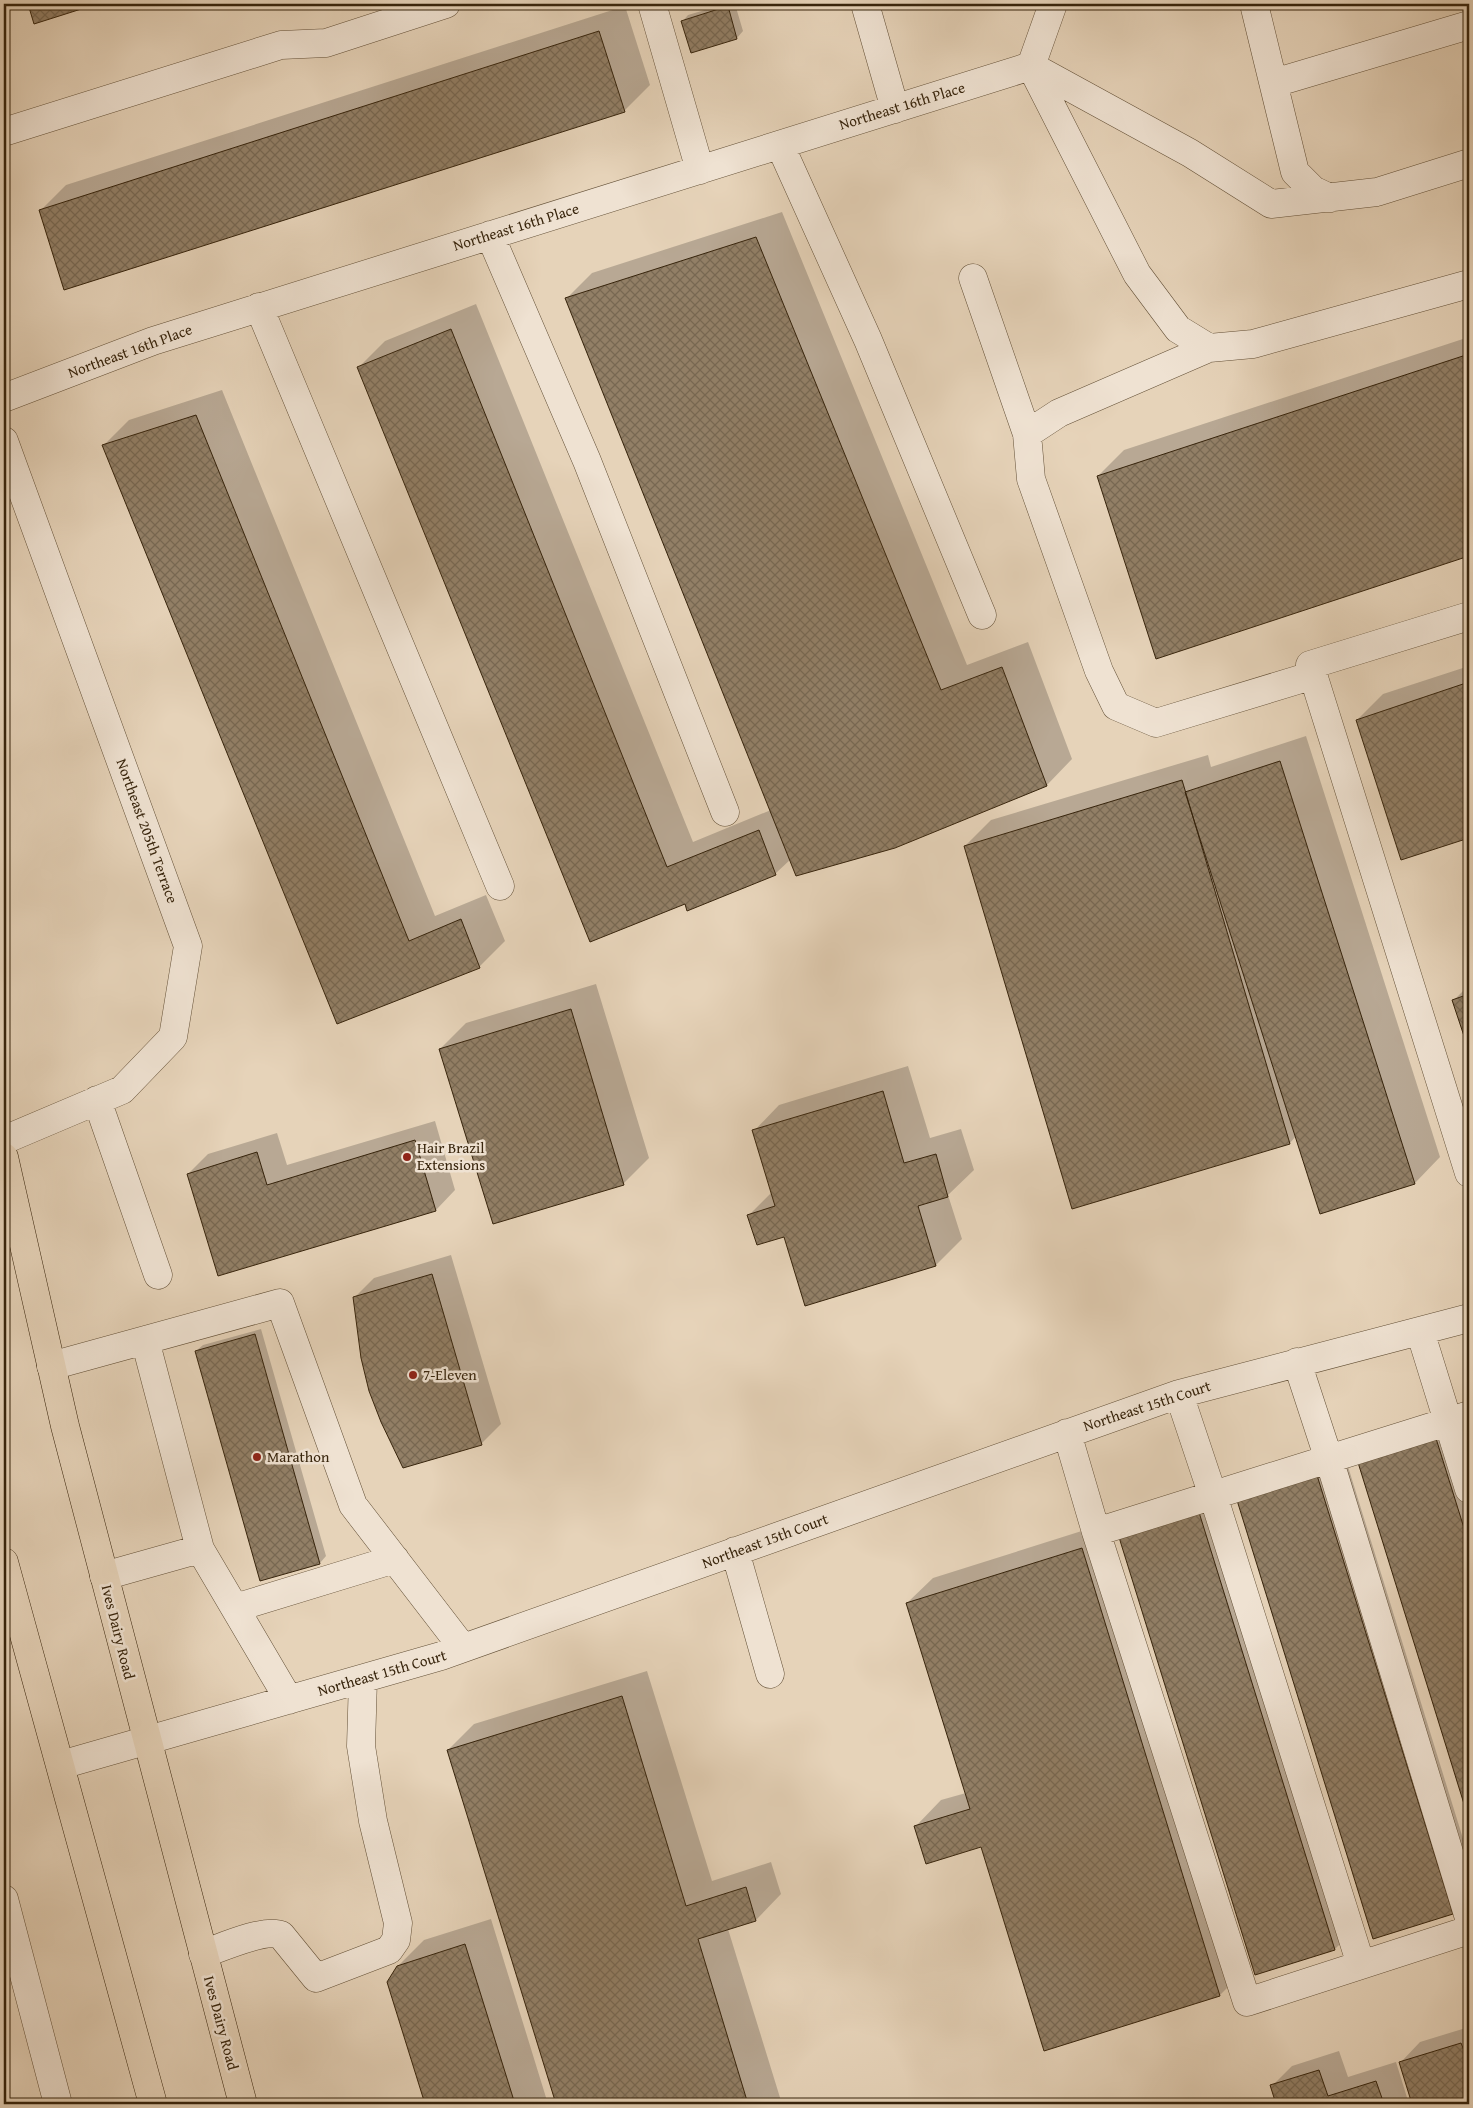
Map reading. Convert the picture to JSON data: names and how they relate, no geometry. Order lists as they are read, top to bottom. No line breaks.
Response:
{"streets":{"main road":["Ives Dairy Road"],"street":["Northeast 16th Place","Northeast 205th Terrace","Northeast 15th Court"]},"crossings":[["Northeast 15th Court","Ives Dairy Road"]],"places":["Hair Brazil Extensions","7-Eleven","Marathon"]}
